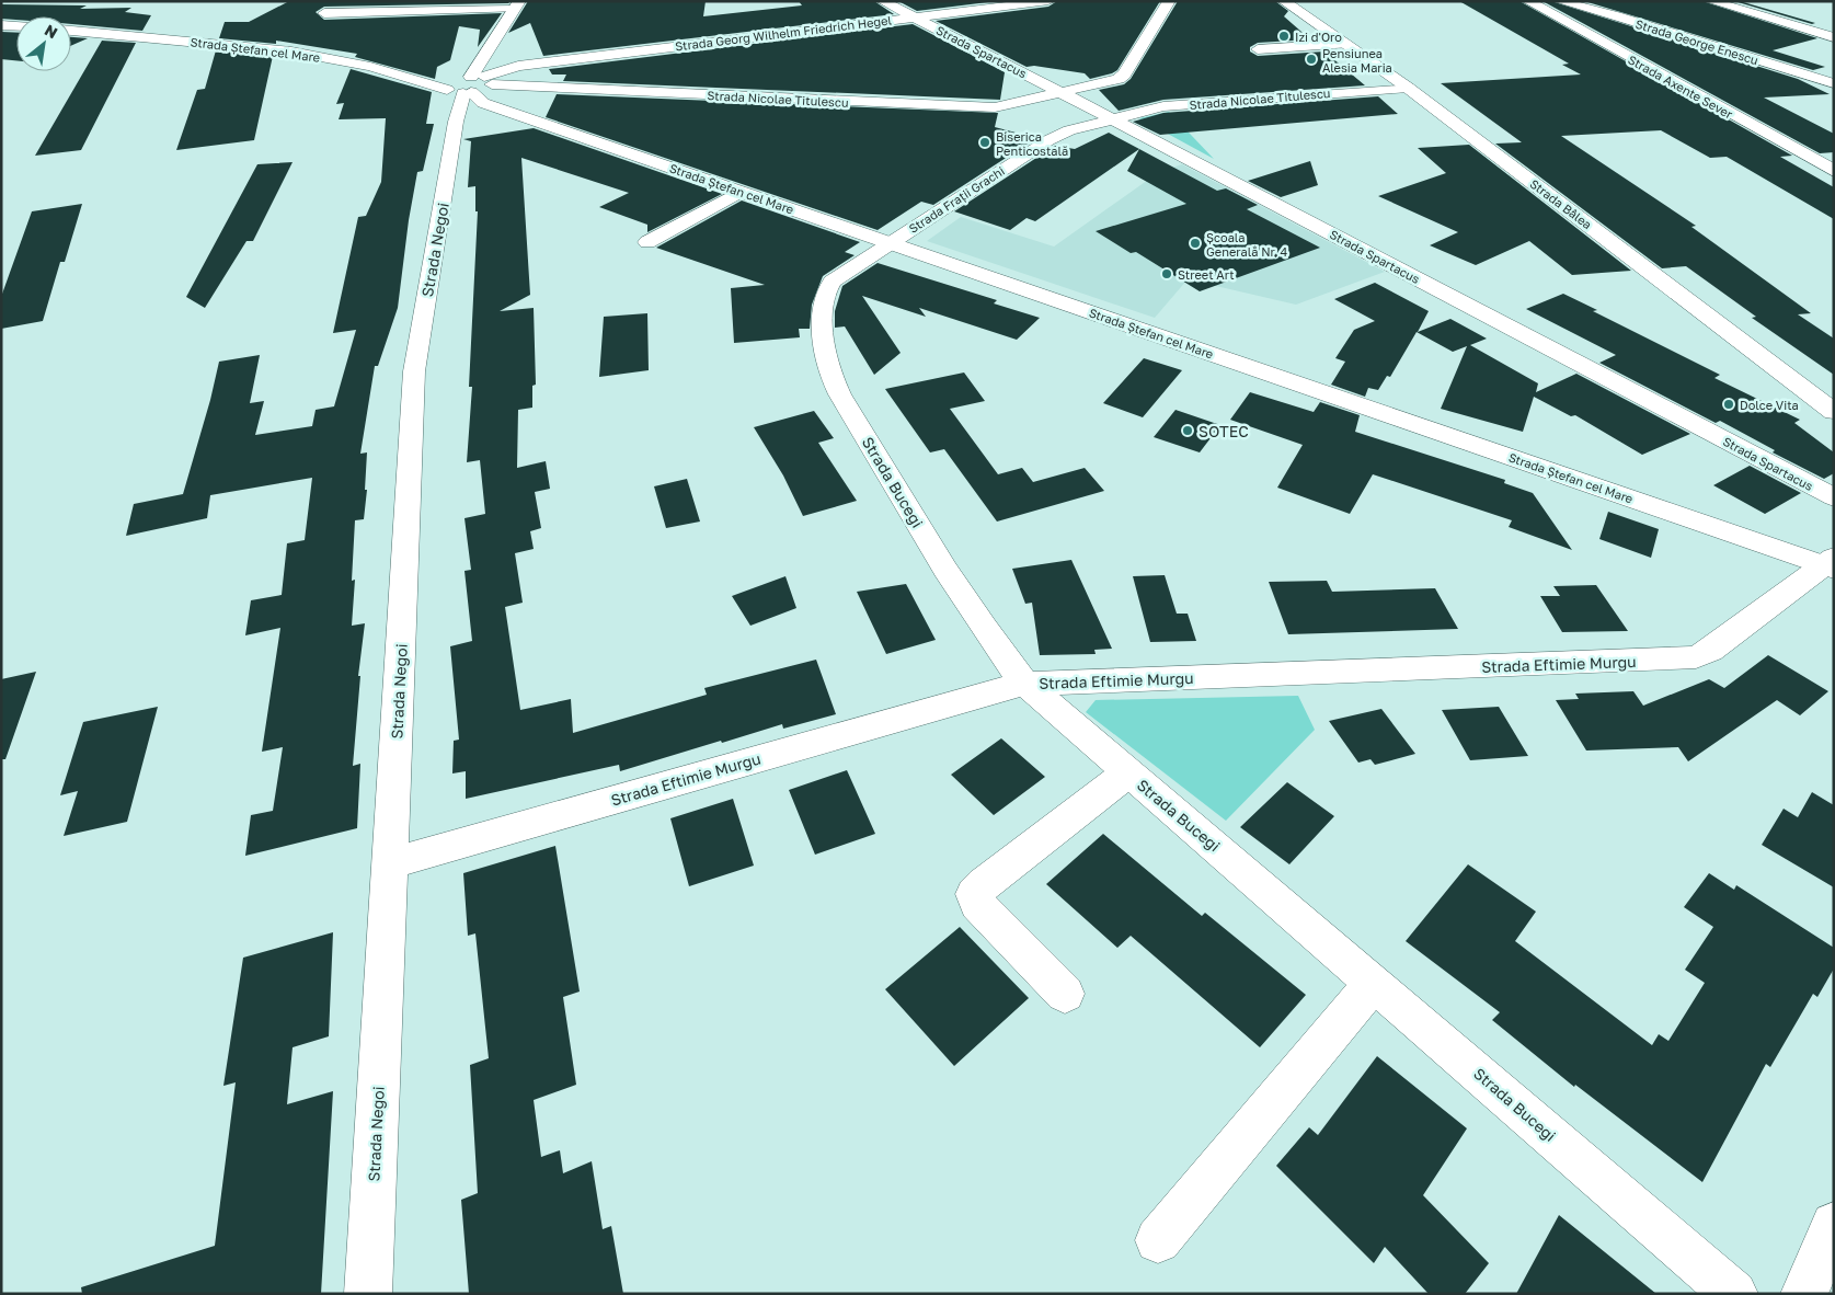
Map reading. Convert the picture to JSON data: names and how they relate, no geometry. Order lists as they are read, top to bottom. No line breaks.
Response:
{"streets":{"street":["Strada Georg Wilhelm Friedrich Hegel","Strada George Enescu","Strada Ștefan cel Mare","Strada Spartacus","Strada Axente Sever","Strada Nicolae Titulescu","Strada Frații Grachi","Strada Bâlea","Strada Negoi","Strada Bucegi","Strada Eftimie Murgu"]},"crossings":[["Strada Georg Wilhelm Friedrich Hegel","Strada Ștefan cel Mare"],["Strada Georg Wilhelm Friedrich Hegel","Strada Spartacus"],["Strada Georg Wilhelm Friedrich Hegel","Strada Nicolae Titulescu"],["Strada Georg Wilhelm Friedrich Hegel","Strada Negoi"],["Strada Ștefan cel Mare","Strada Nicolae Titulescu"],["Strada Ștefan cel Mare","Strada Frații Grachi"],["Strada Ștefan cel Mare","Strada Negoi"],["Strada Ștefan cel Mare","Strada Bucegi"],["Strada Ștefan cel Mare","Strada Eftimie Murgu"],["Strada Spartacus","Strada Nicolae Titulescu"],["Strada Spartacus","Strada Frații Grachi"],["Strada Nicolae Titulescu","Strada Frații Grachi"],["Strada Nicolae Titulescu","Strada Bâlea"],["Strada Nicolae Titulescu","Strada Negoi"],["Strada Frații Grachi","Strada Bucegi"],["Strada Negoi","Strada Eftimie Murgu"],["Strada Bucegi","Strada Eftimie Murgu"]],"places":["Izi d'Oro","Pensiunea Alesia Maria","Biserica Penticostală","Școala Generală Nr. 4","Street Art","Dolce Vita","SOTEC"],"north":"top right"}
